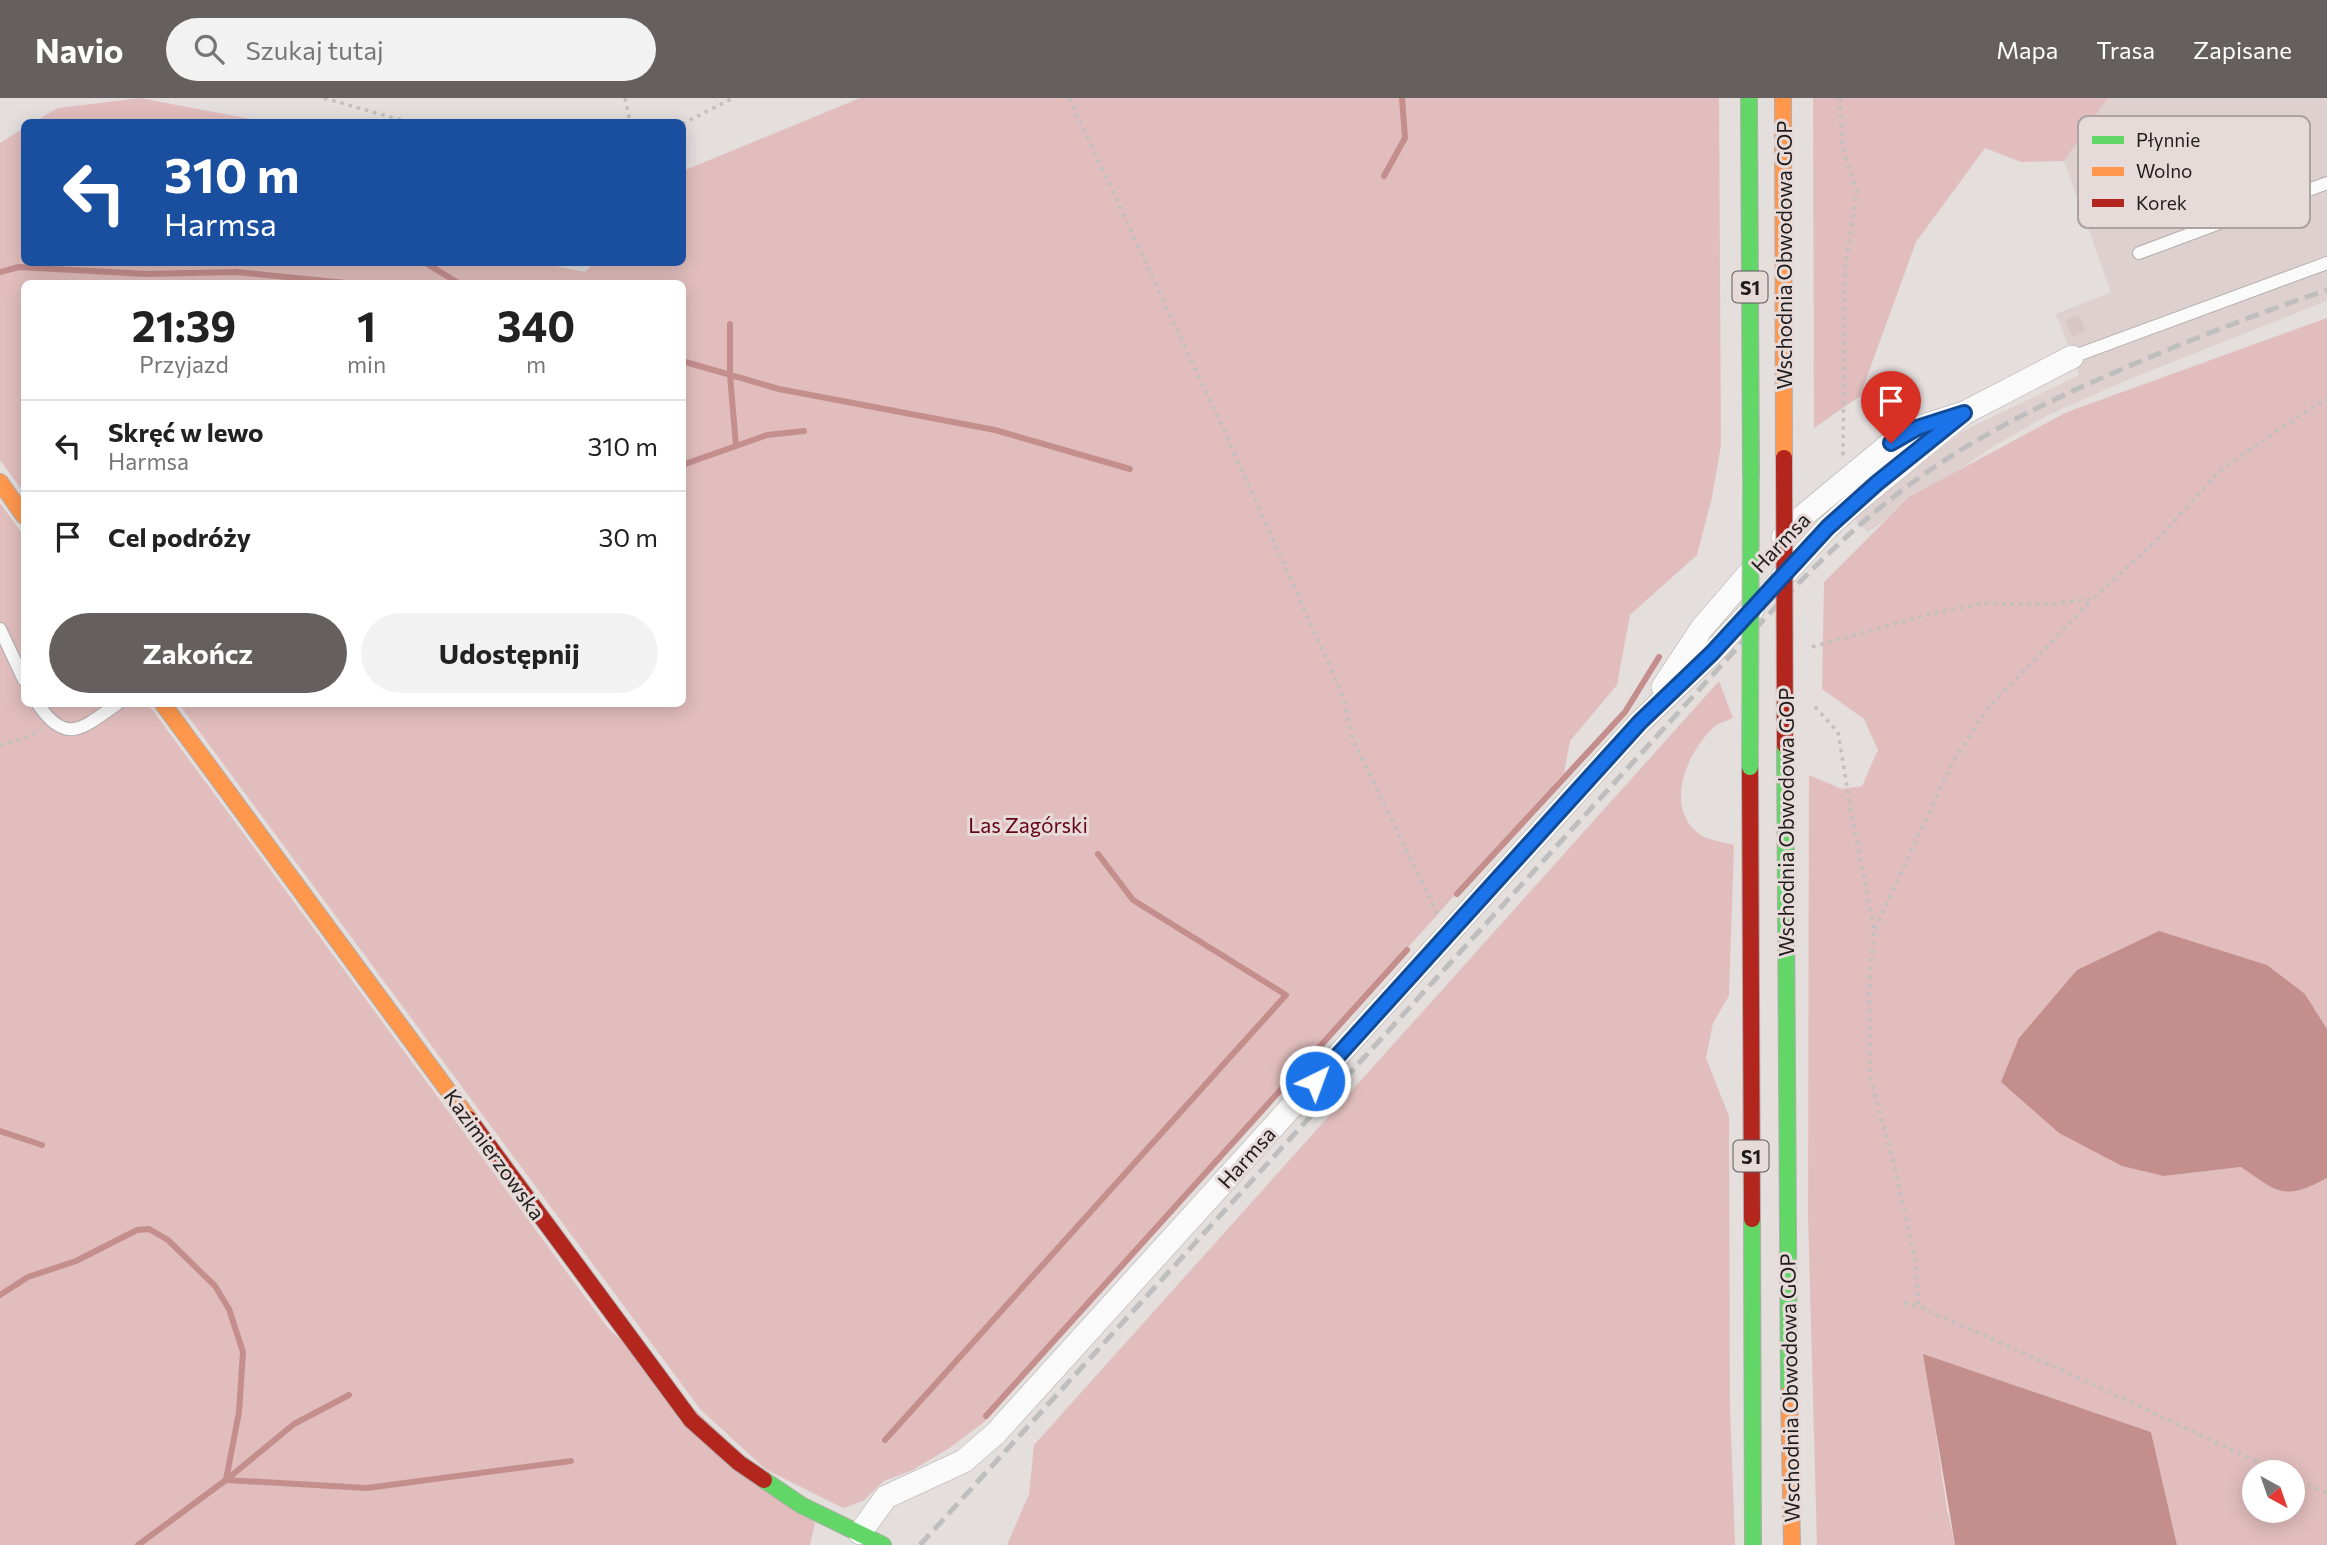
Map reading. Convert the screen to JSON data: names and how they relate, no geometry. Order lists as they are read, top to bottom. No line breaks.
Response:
{"streets":{"main road":["Wschodnia Obwodowa GOP","S1","Kazimierzowska"],"street":["Harmsa"]},"crossings":[["Harmsa","Kazimierzowska"]],"parks":["Las Zagórski"],"legend":["Płynnie","Wolno","Korek"],"north":"bottom right","page":{"header":"Navio","search":"Szukaj tutaj","nav":["Mapa","Trasa","Zapisane"],"turn":["310 m","Harmsa"],"eta":["21:39","Przyjazd","1","min","340","m"],"list":[{"name":"Skręć w lewo","note":"Harmsa","value":"310 m"},{"name":"Cel podróży","value":"30 m"}],"buttons":["Zakończ","Udostępnij"]}}
